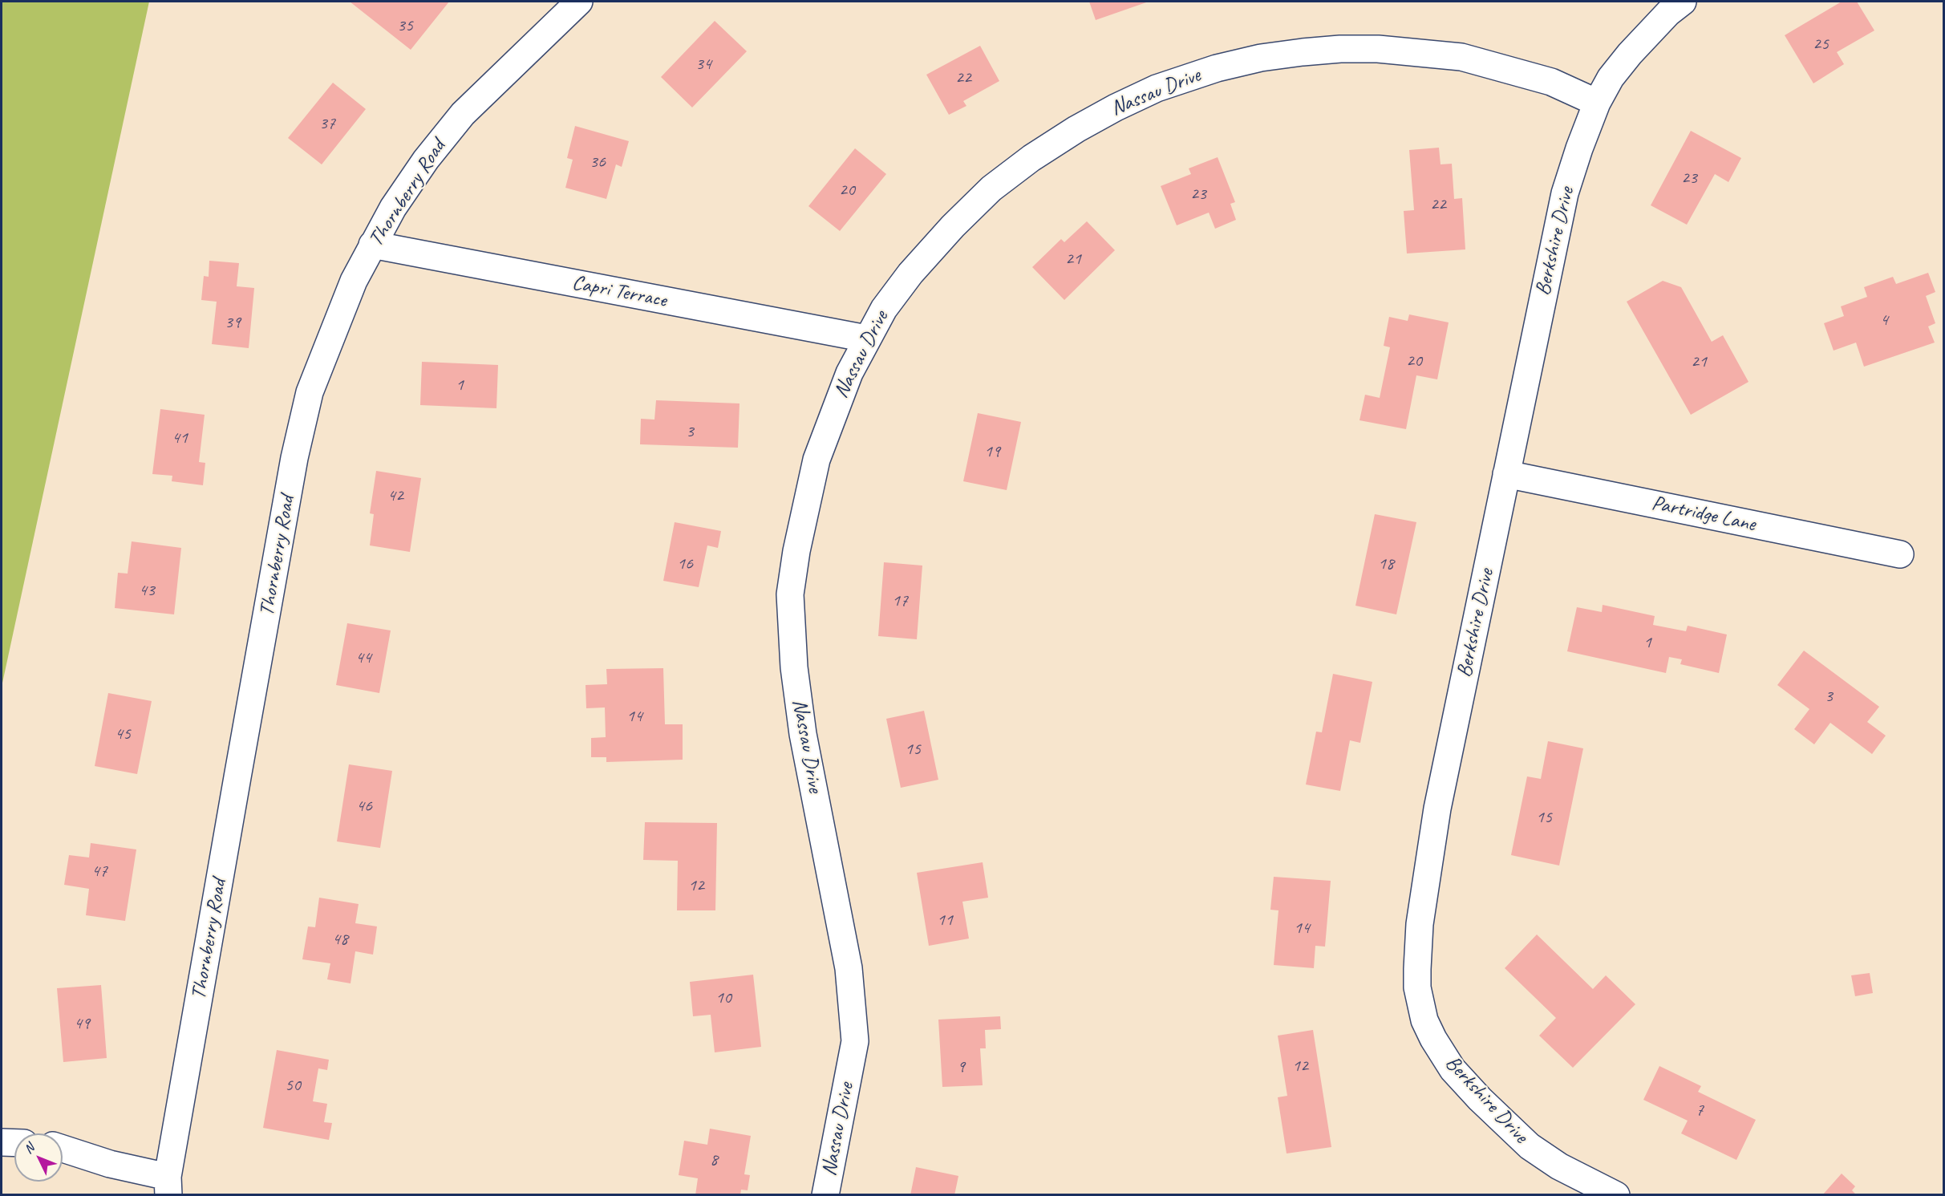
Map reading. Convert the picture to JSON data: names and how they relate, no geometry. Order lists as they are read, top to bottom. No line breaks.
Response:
{"streets":{"street":["Nassau Drive","Thornberry Road","Berkshire Drive","Capri Terrace","Partridge Lane"]},"crossings":[["Nassau Drive","Berkshire Drive"],["Nassau Drive","Capri Terrace"],["Thornberry Road","Capri Terrace"],["Berkshire Drive","Partridge Lane"]],"house_numbers":["35","25","34","22","37","36","23","20","23","22","21","4","39","20","21","1","3","41","19","42","16","18","43","17","1","44","3","14","45","15","46","15","47","12","11","14","48","10","49","12","9","50","7","8"],"north":"top left"}
